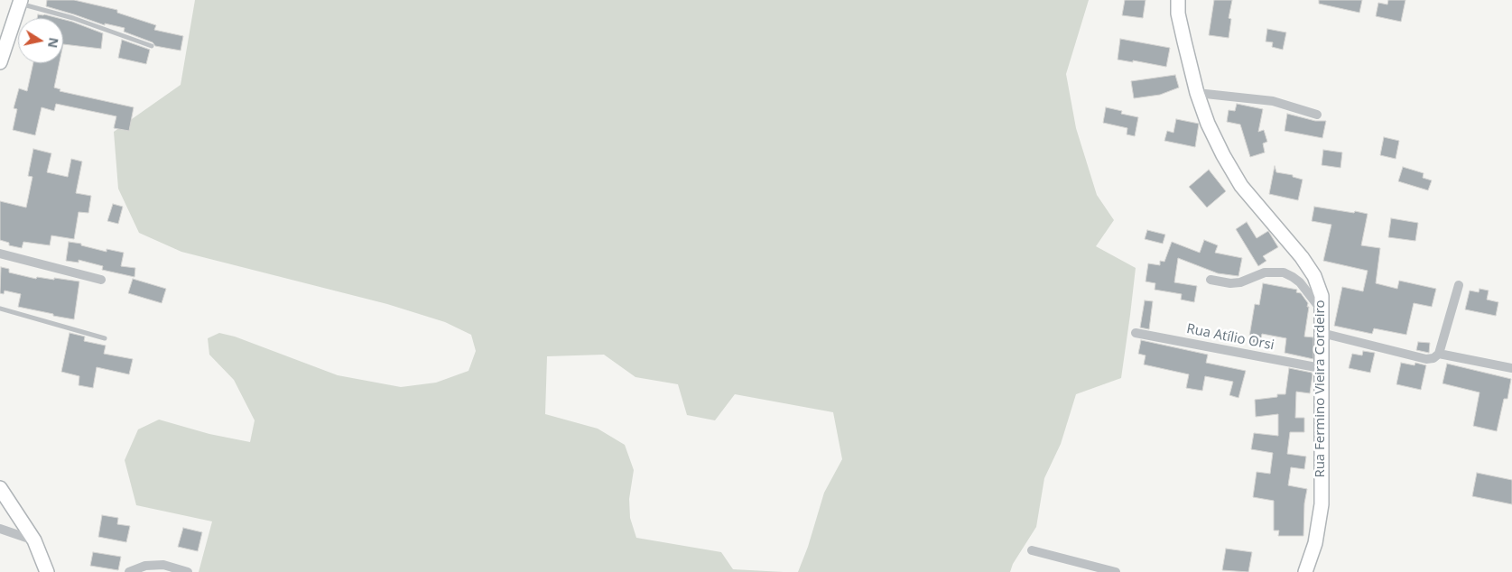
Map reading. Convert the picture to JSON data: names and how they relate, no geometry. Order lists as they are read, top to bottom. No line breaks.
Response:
{"streets":{"street":["Rua Atílio Orsi","Rua Fermino Vieira Cordeiro"]},"crossings":[["Rua Atílio Orsi","Rua Fermino Vieira Cordeiro"]],"north":"right"}
